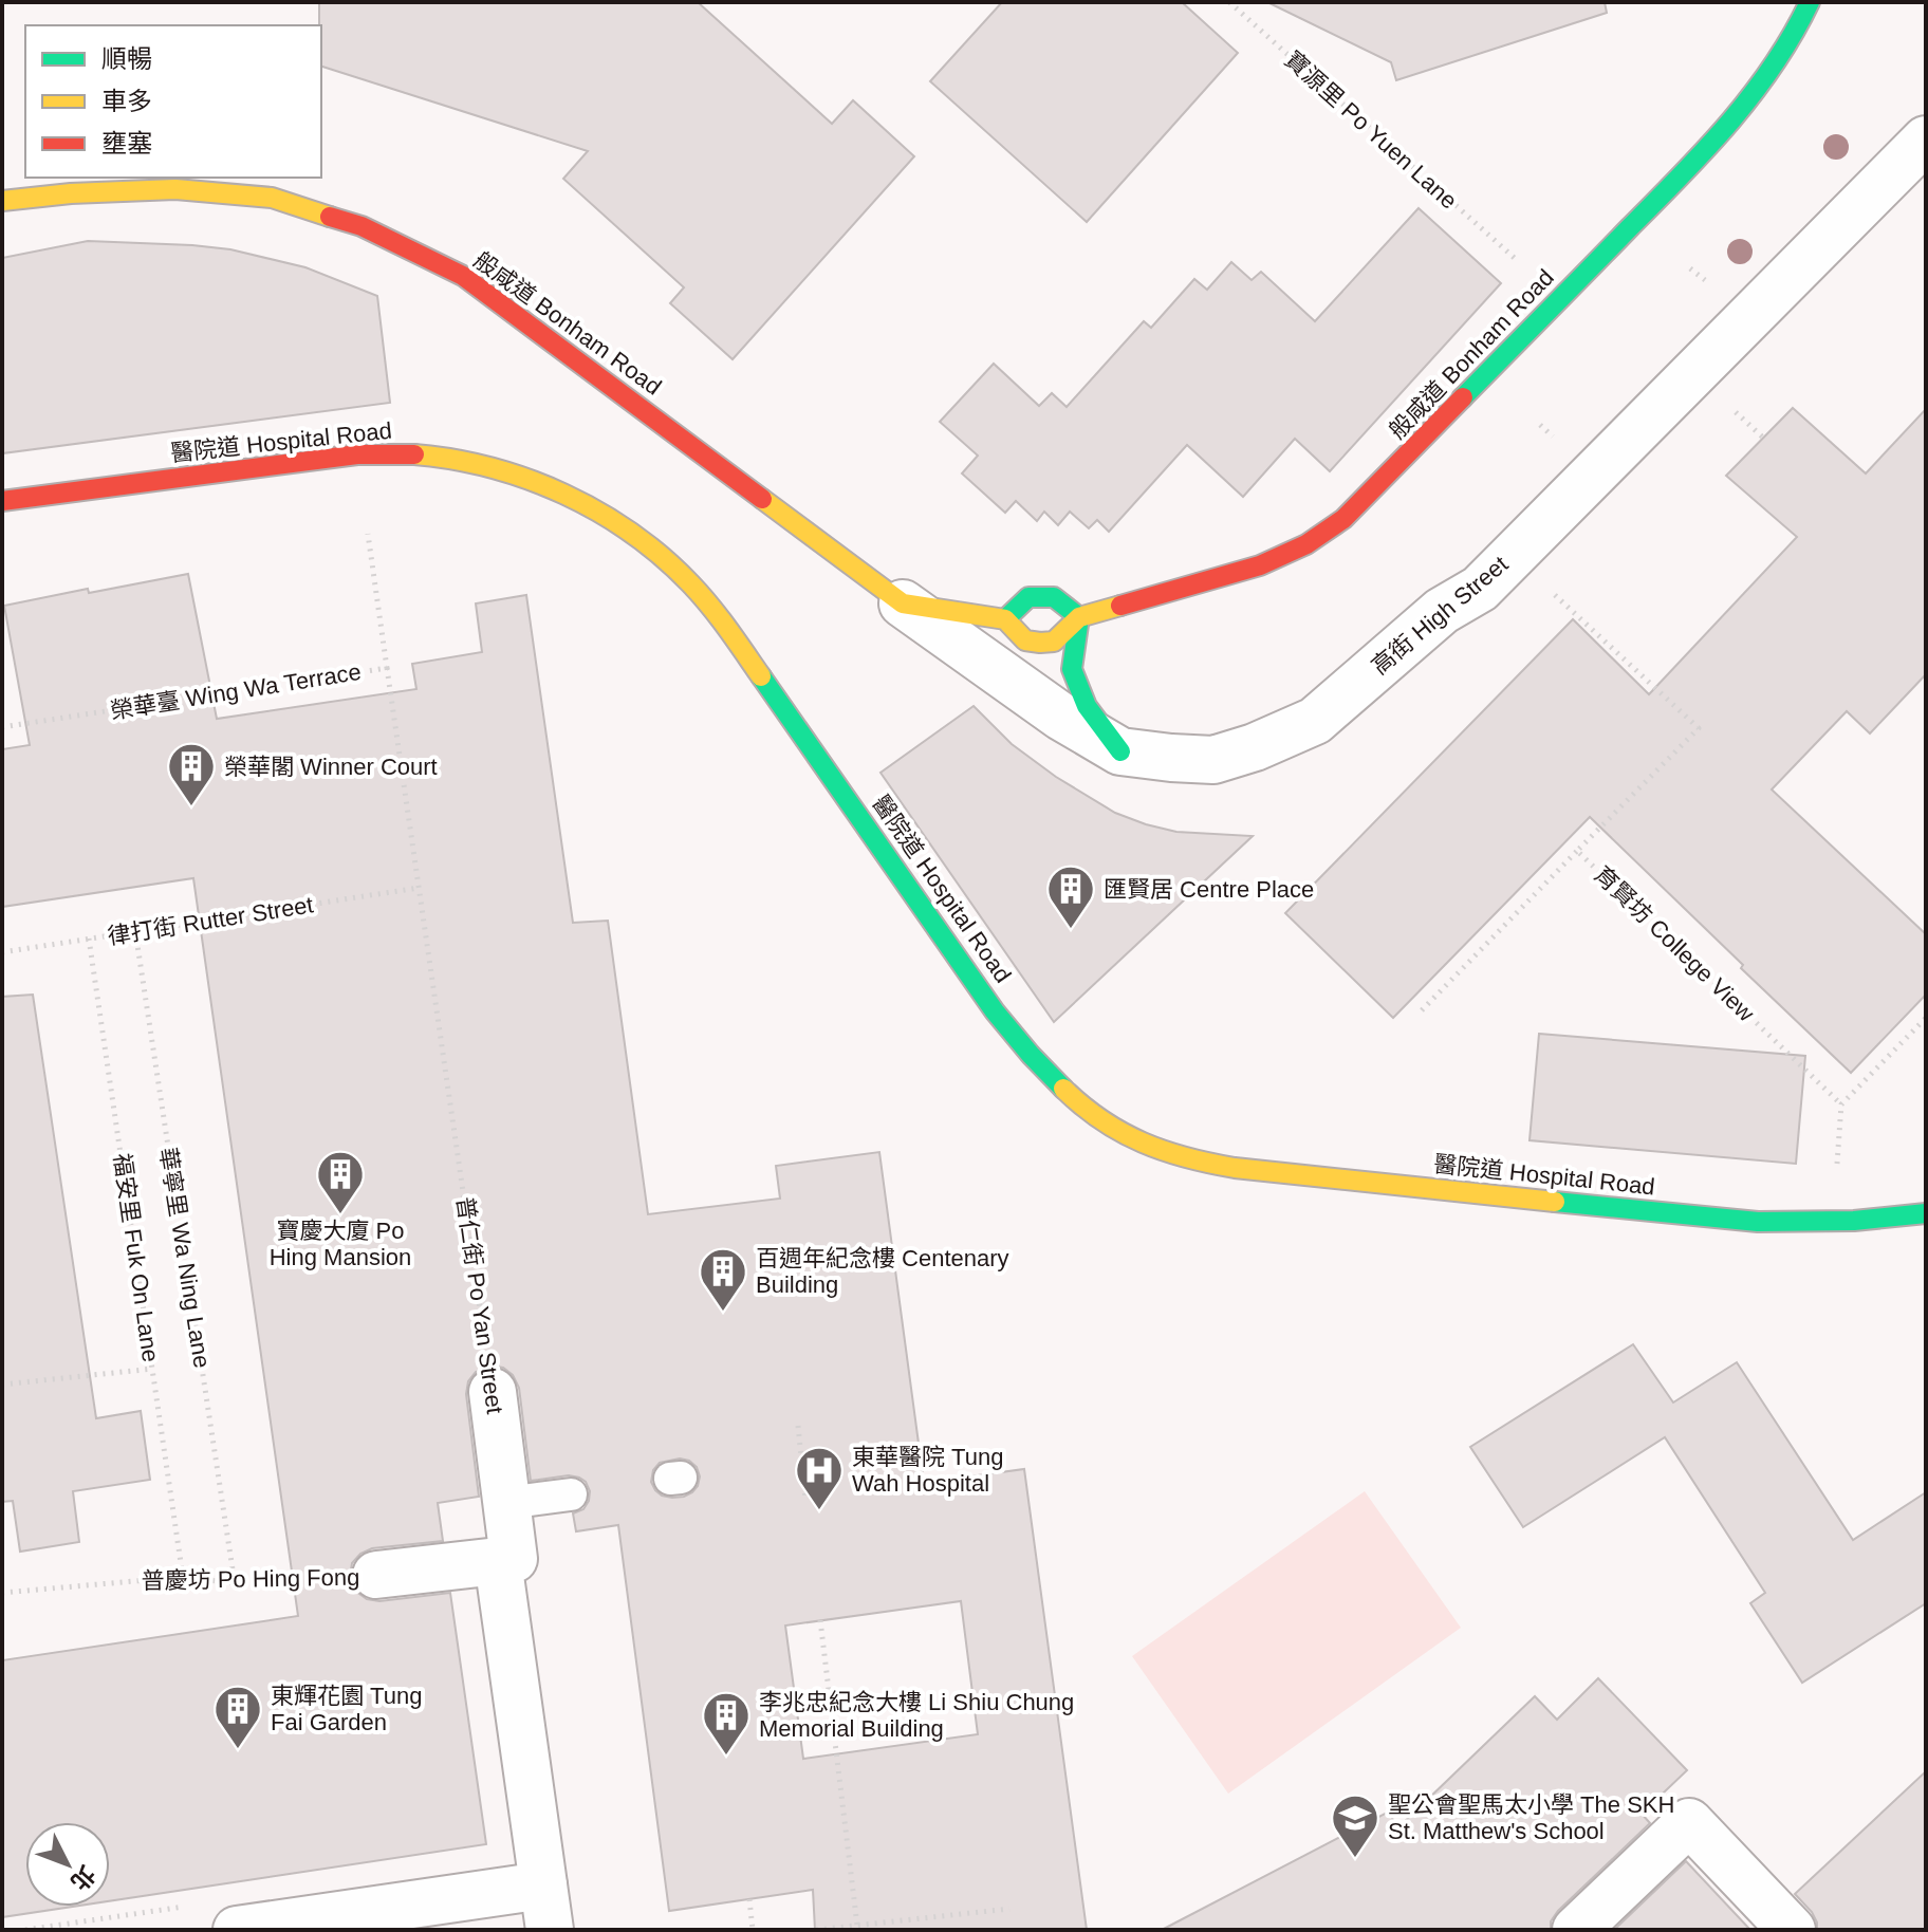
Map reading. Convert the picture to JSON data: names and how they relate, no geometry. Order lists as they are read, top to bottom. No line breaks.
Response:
{"streets":{"main road":["般咸道 Bonham Road","醫院道 Hospital Road"],"street":["高街 High Street","普仁街 Po Yan Street","普慶坊 Po Hing Fong"],"path":["寶源里 Po Yuen Lane","榮華臺 Wing Wa Terrace","律打街 Rutter Street","育賢坊 College View","福安里 Fuk On Lane","華寧里 Wa Ning Lane"]},"crossings":[["般咸道 Bonham Road","高街 High Street"],["榮華臺 Wing Wa Terrace","普仁街 Po Yan Street"],["律打街 Rutter Street","福安里 Fuk On Lane"],["律打街 Rutter Street","華寧里 Wa Ning Lane"],["律打街 Rutter Street","普仁街 Po Yan Street"],["福安里 Fuk On Lane","普慶坊 Po Hing Fong"],["華寧里 Wa Ning Lane","普慶坊 Po Hing Fong"],["普仁街 Po Yan Street","普慶坊 Po Hing Fong"]],"places":{"building":["榮華閣 Winner Court","匯賢居 Centre Place","寶慶大廈 Po Hing Mansion","百週年紀念樓 Centenary Building","東輝花園 Tung Fai Garden","李兆忠紀念大樓 Li Shiu Chung Memorial Building"],"hospital":["東華醫院 Tung Wah Hospital"],"school or university":["聖公會聖馬太小學 The SKH St. Matthew's School"]},"legend":["順暢","車多","壅塞"],"north":"bottom right"}
